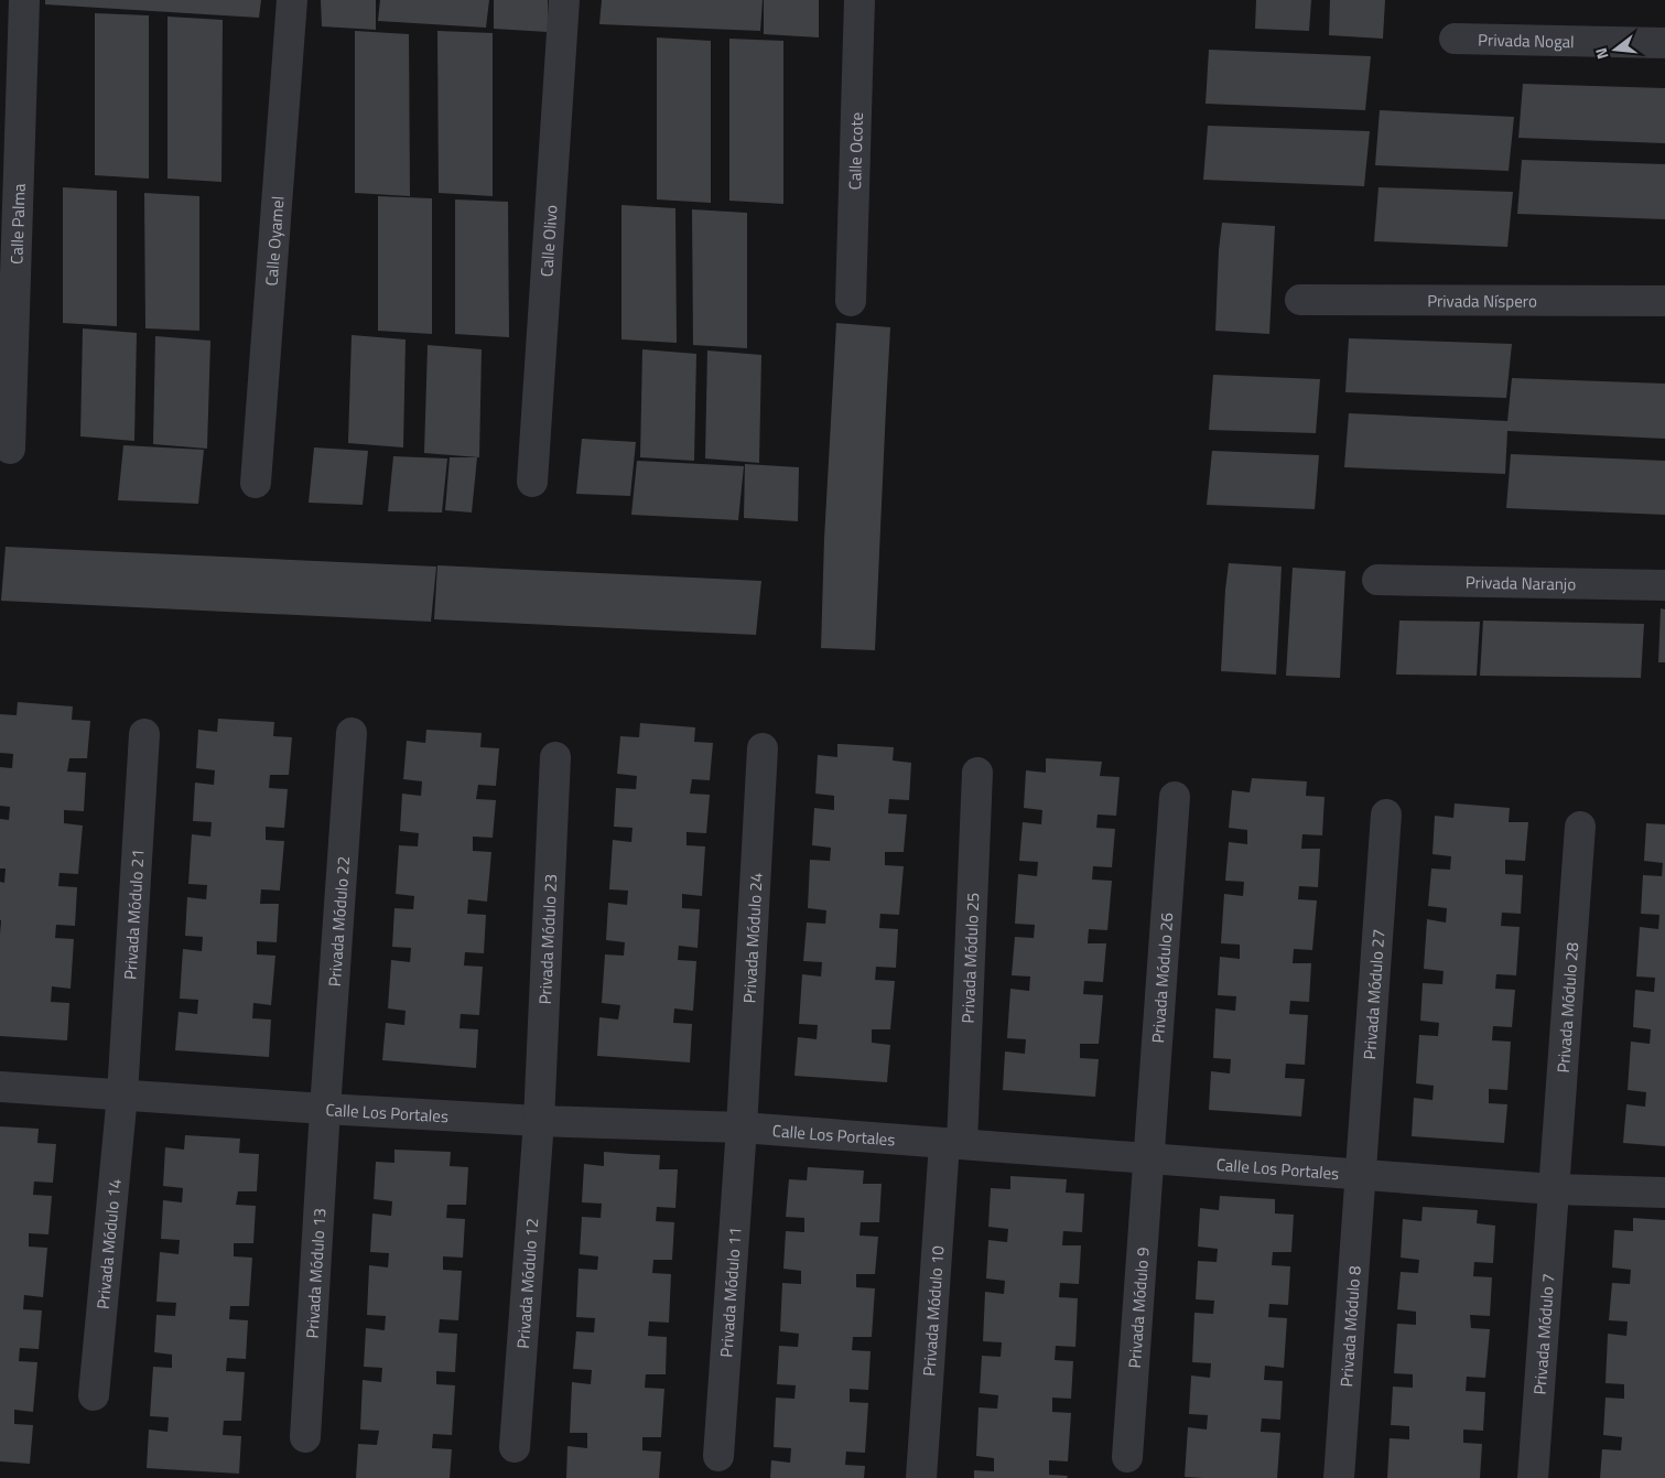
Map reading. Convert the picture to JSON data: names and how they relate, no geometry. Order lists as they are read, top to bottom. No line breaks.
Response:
{"streets":{"street":["Privada Nogal","Calle Ocote","Calle Palma","Calle Olivo","Calle Oyamel","Privada Níspero","Privada Naranjo","Privada Módulo 21","Privada Módulo 22","Privada Módulo 24","Privada Módulo 23","Privada Módulo 25","Privada Módulo 26","Privada Módulo 27","Privada Módulo 28","Calle Los Portales","Privada Módulo 14","Privada Módulo 13","Privada Módulo 12","Privada Módulo 11","Privada Módulo 9","Privada Módulo 10","Privada Módulo 8","Privada Módulo 7"]},"crossings":[["Privada Módulo 21","Calle Los Portales"],["Privada Módulo 21","Privada Módulo 14"],["Privada Módulo 22","Calle Los Portales"],["Privada Módulo 22","Privada Módulo 13"],["Privada Módulo 24","Calle Los Portales"],["Privada Módulo 24","Privada Módulo 11"],["Privada Módulo 23","Calle Los Portales"],["Privada Módulo 23","Privada Módulo 12"],["Privada Módulo 25","Calle Los Portales"],["Privada Módulo 25","Privada Módulo 10"],["Privada Módulo 26","Calle Los Portales"],["Privada Módulo 26","Privada Módulo 9"],["Privada Módulo 27","Calle Los Portales"],["Privada Módulo 27","Privada Módulo 8"],["Privada Módulo 28","Calle Los Portales"],["Privada Módulo 28","Privada Módulo 7"],["Calle Los Portales","Privada Módulo 14"],["Calle Los Portales","Privada Módulo 13"],["Calle Los Portales","Privada Módulo 12"],["Calle Los Portales","Privada Módulo 11"],["Calle Los Portales","Privada Módulo 9"],["Calle Los Portales","Privada Módulo 10"],["Calle Los Portales","Privada Módulo 8"],["Calle Los Portales","Privada Módulo 7"]],"north":"left"}
